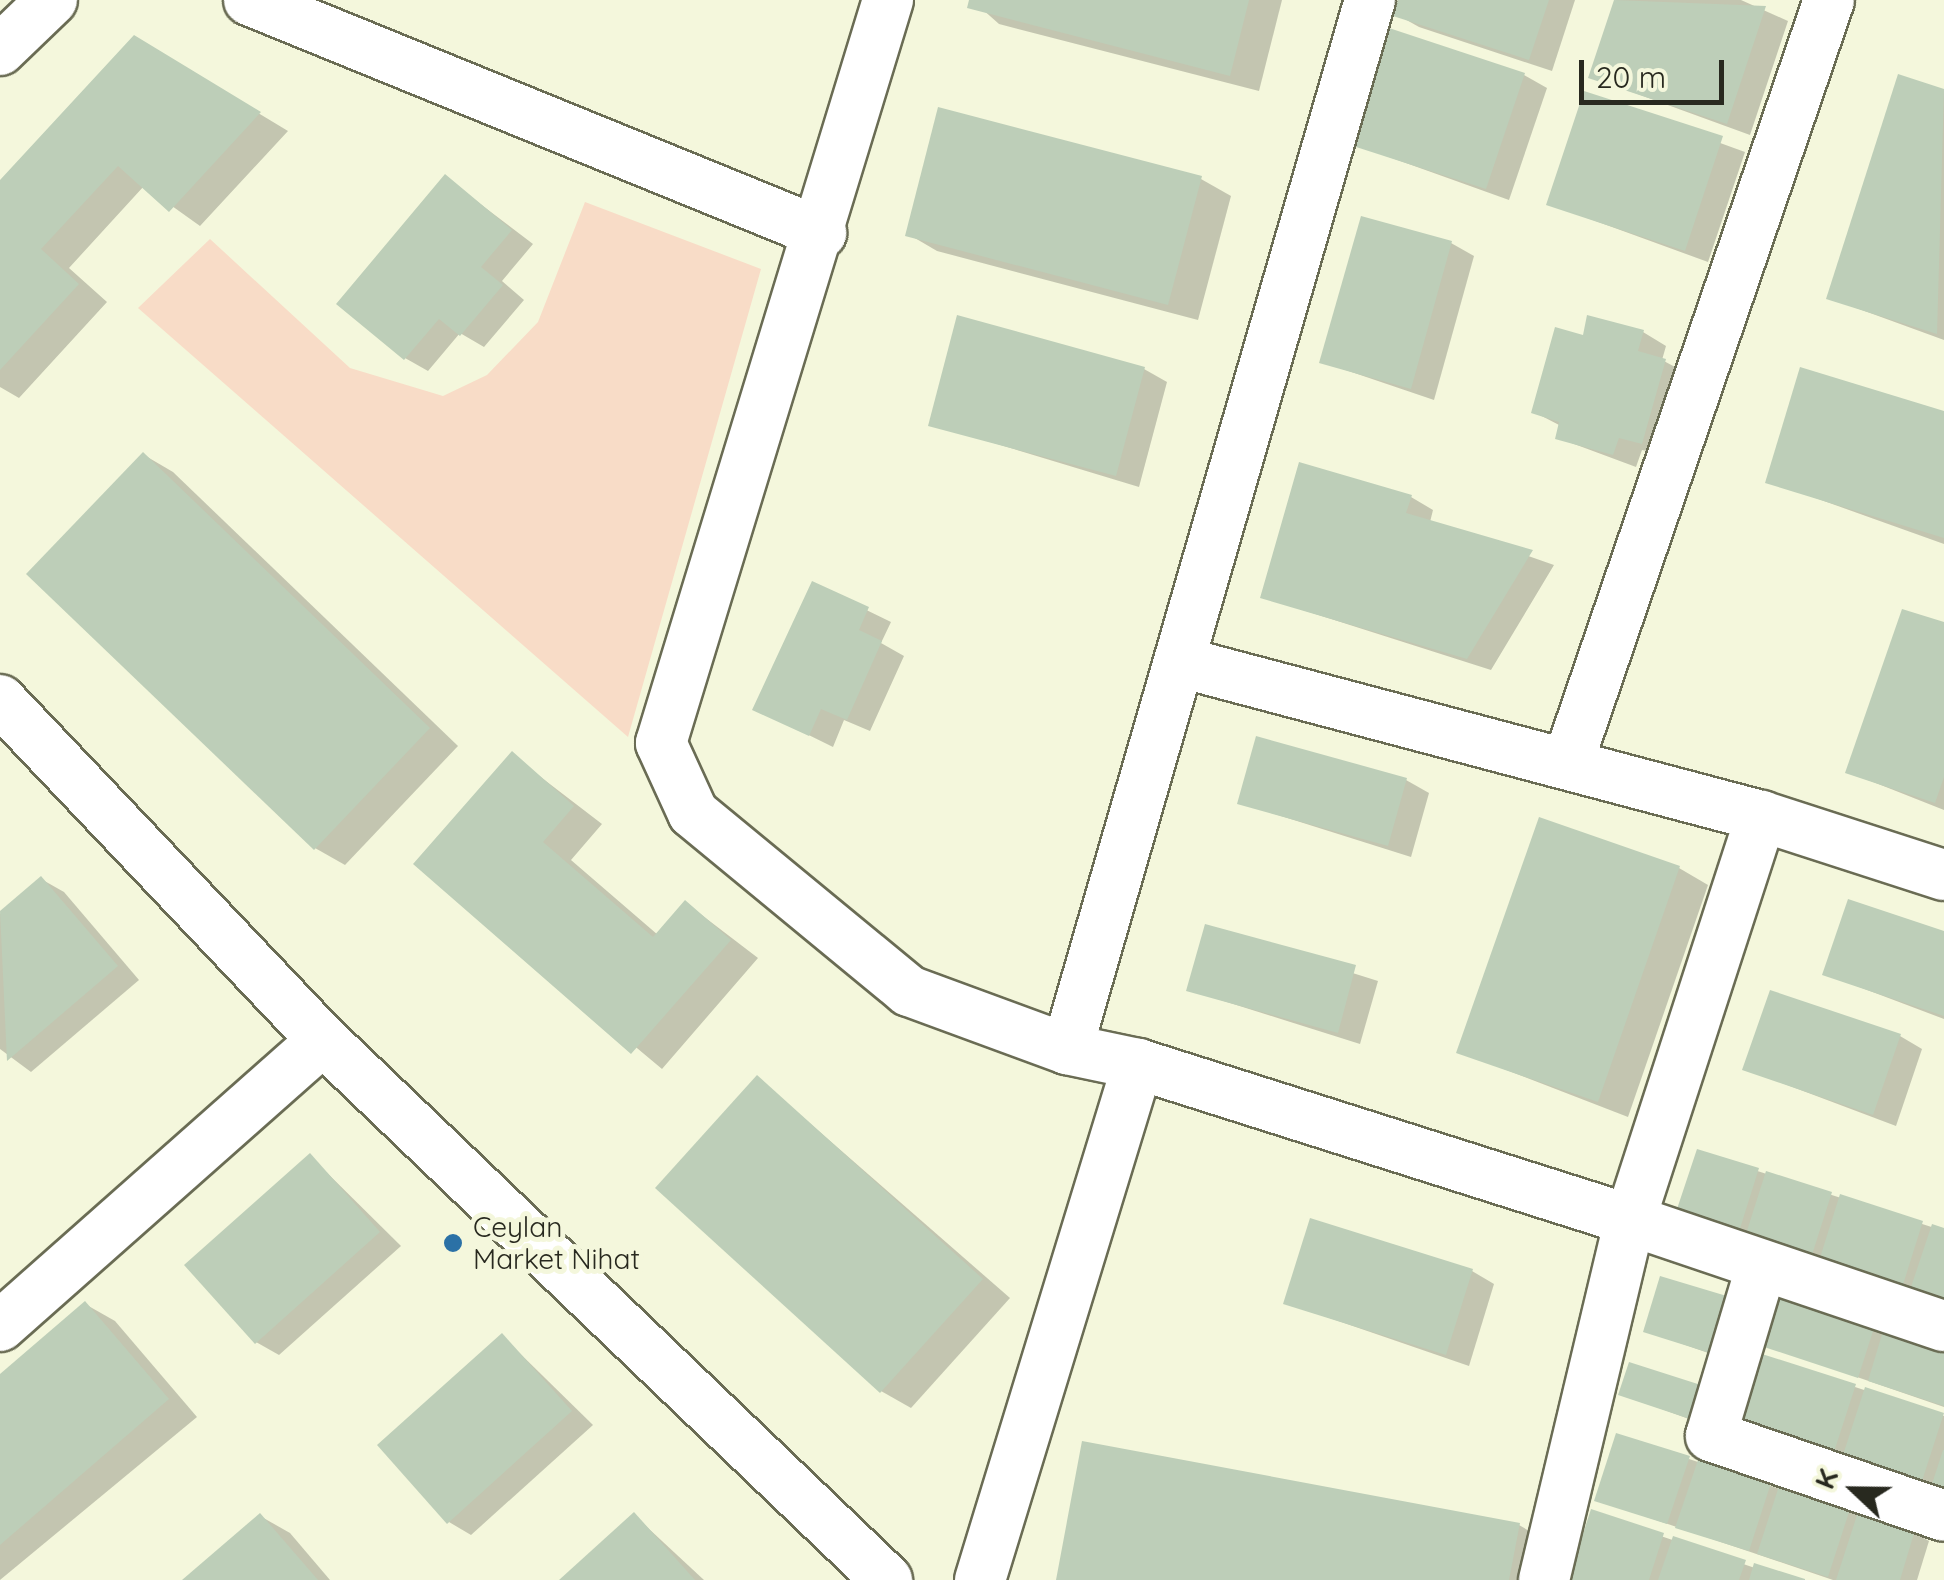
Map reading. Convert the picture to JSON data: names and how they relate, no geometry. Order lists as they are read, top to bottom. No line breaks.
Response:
{"places":["Ceylan Market Nihat"],"scale_bar":"20 m","north":"left"}
